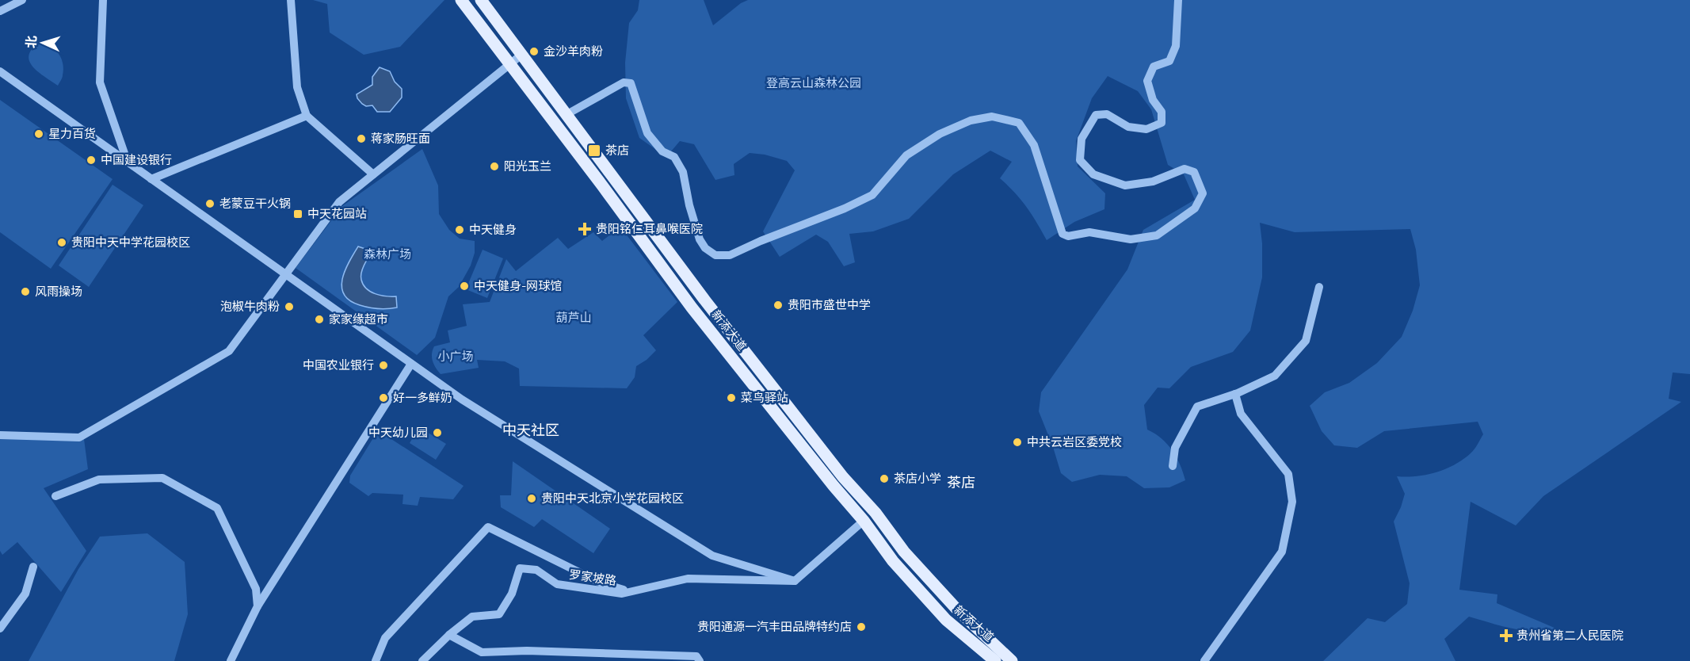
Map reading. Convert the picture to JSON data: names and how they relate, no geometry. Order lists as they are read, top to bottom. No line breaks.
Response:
{"streets":{"main road":["新添大道"],"street":["罗家坡路"]},"districts":["中天社区","茶店"],"parks":["登高云山森林公园","森林广场","葫芦山","小广场"],"places":{"other":["金沙羊肉粉","星力百货","蒋家肠旺面","中国建设银行","阳光玉兰","老蒙豆干火锅","中天健身","贵阳中天中学花园校区","中天健身-网球馆","风雨操场","贵阳市盛世中学","泡椒牛肉粉","家家缘超市","中国农业银行","好一多鲜奶","菜鸟驿站","中天幼儿园","中共云岩区委党校","茶店小学","贵阳中天北京小学花园校区","贵阳通源一汽丰田品牌特约店"],"transit":["茶店","中天花园站"],"health":["贵阳铭仁耳鼻喉医院","贵州省第二人民医院"]},"north":"left"}
